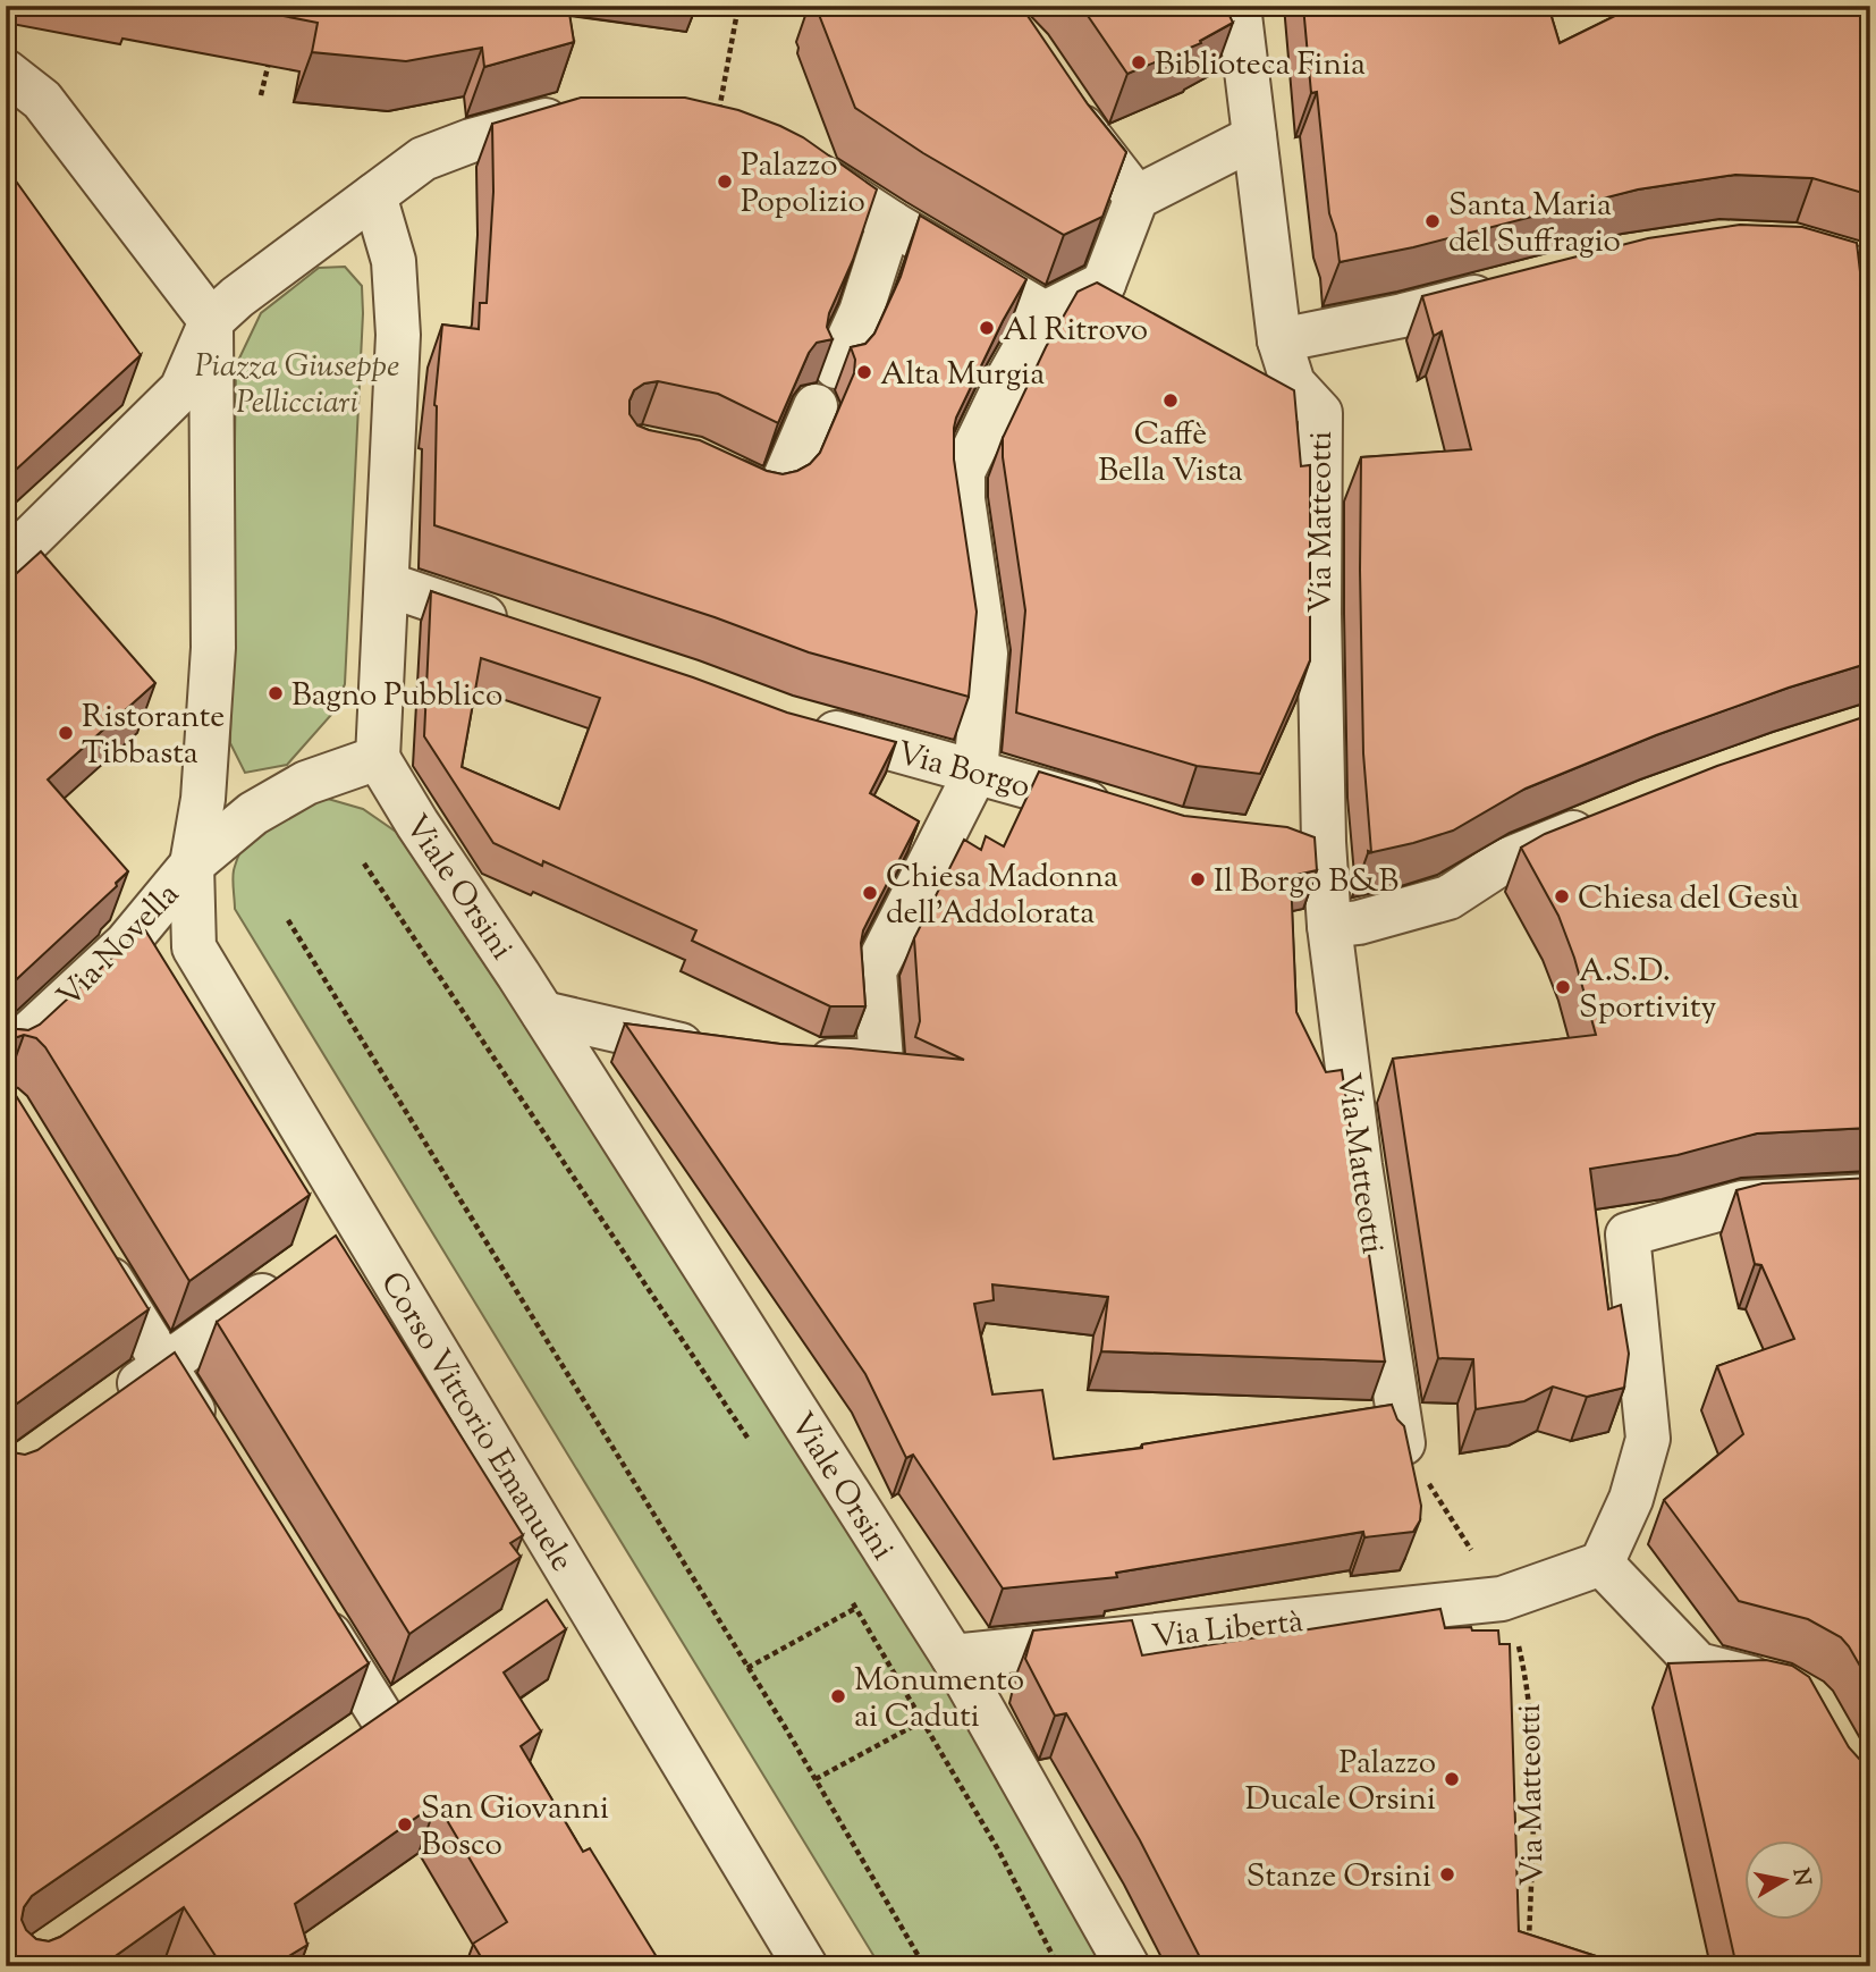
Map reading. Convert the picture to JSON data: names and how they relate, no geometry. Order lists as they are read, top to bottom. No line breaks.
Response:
{"streets":{"street":["Via Matteotti","Via Borgo","Viale Orsini","Via Novella","Corso Vittorio Emanuele","Via Libertà"]},"crossings":[["Via Matteotti","Via Libertà"],["Viale Orsini","Via Novella"],["Viale Orsini","Via Libertà"],["Via Novella","Corso Vittorio Emanuele"]],"parks":["Piazza Giuseppe Pellicciari"],"places":["Biblioteca Finia","Palazzo Popolizio","Santa Maria del Suffragio","Al Ritrovo","Alta Murgia","Caffè Bella Vista","Bagno Pubblico","Ristorante Tibbasta","Il Borgo B&B","Chiesa Madonna dell'Addolorata","Chiesa del Gesù","A.S.D. Sportivity","Monumento ai Caduti","Palazzo Ducale Orsini","San Giovanni Bosco","Stanze Orsini"],"north":"right"}
